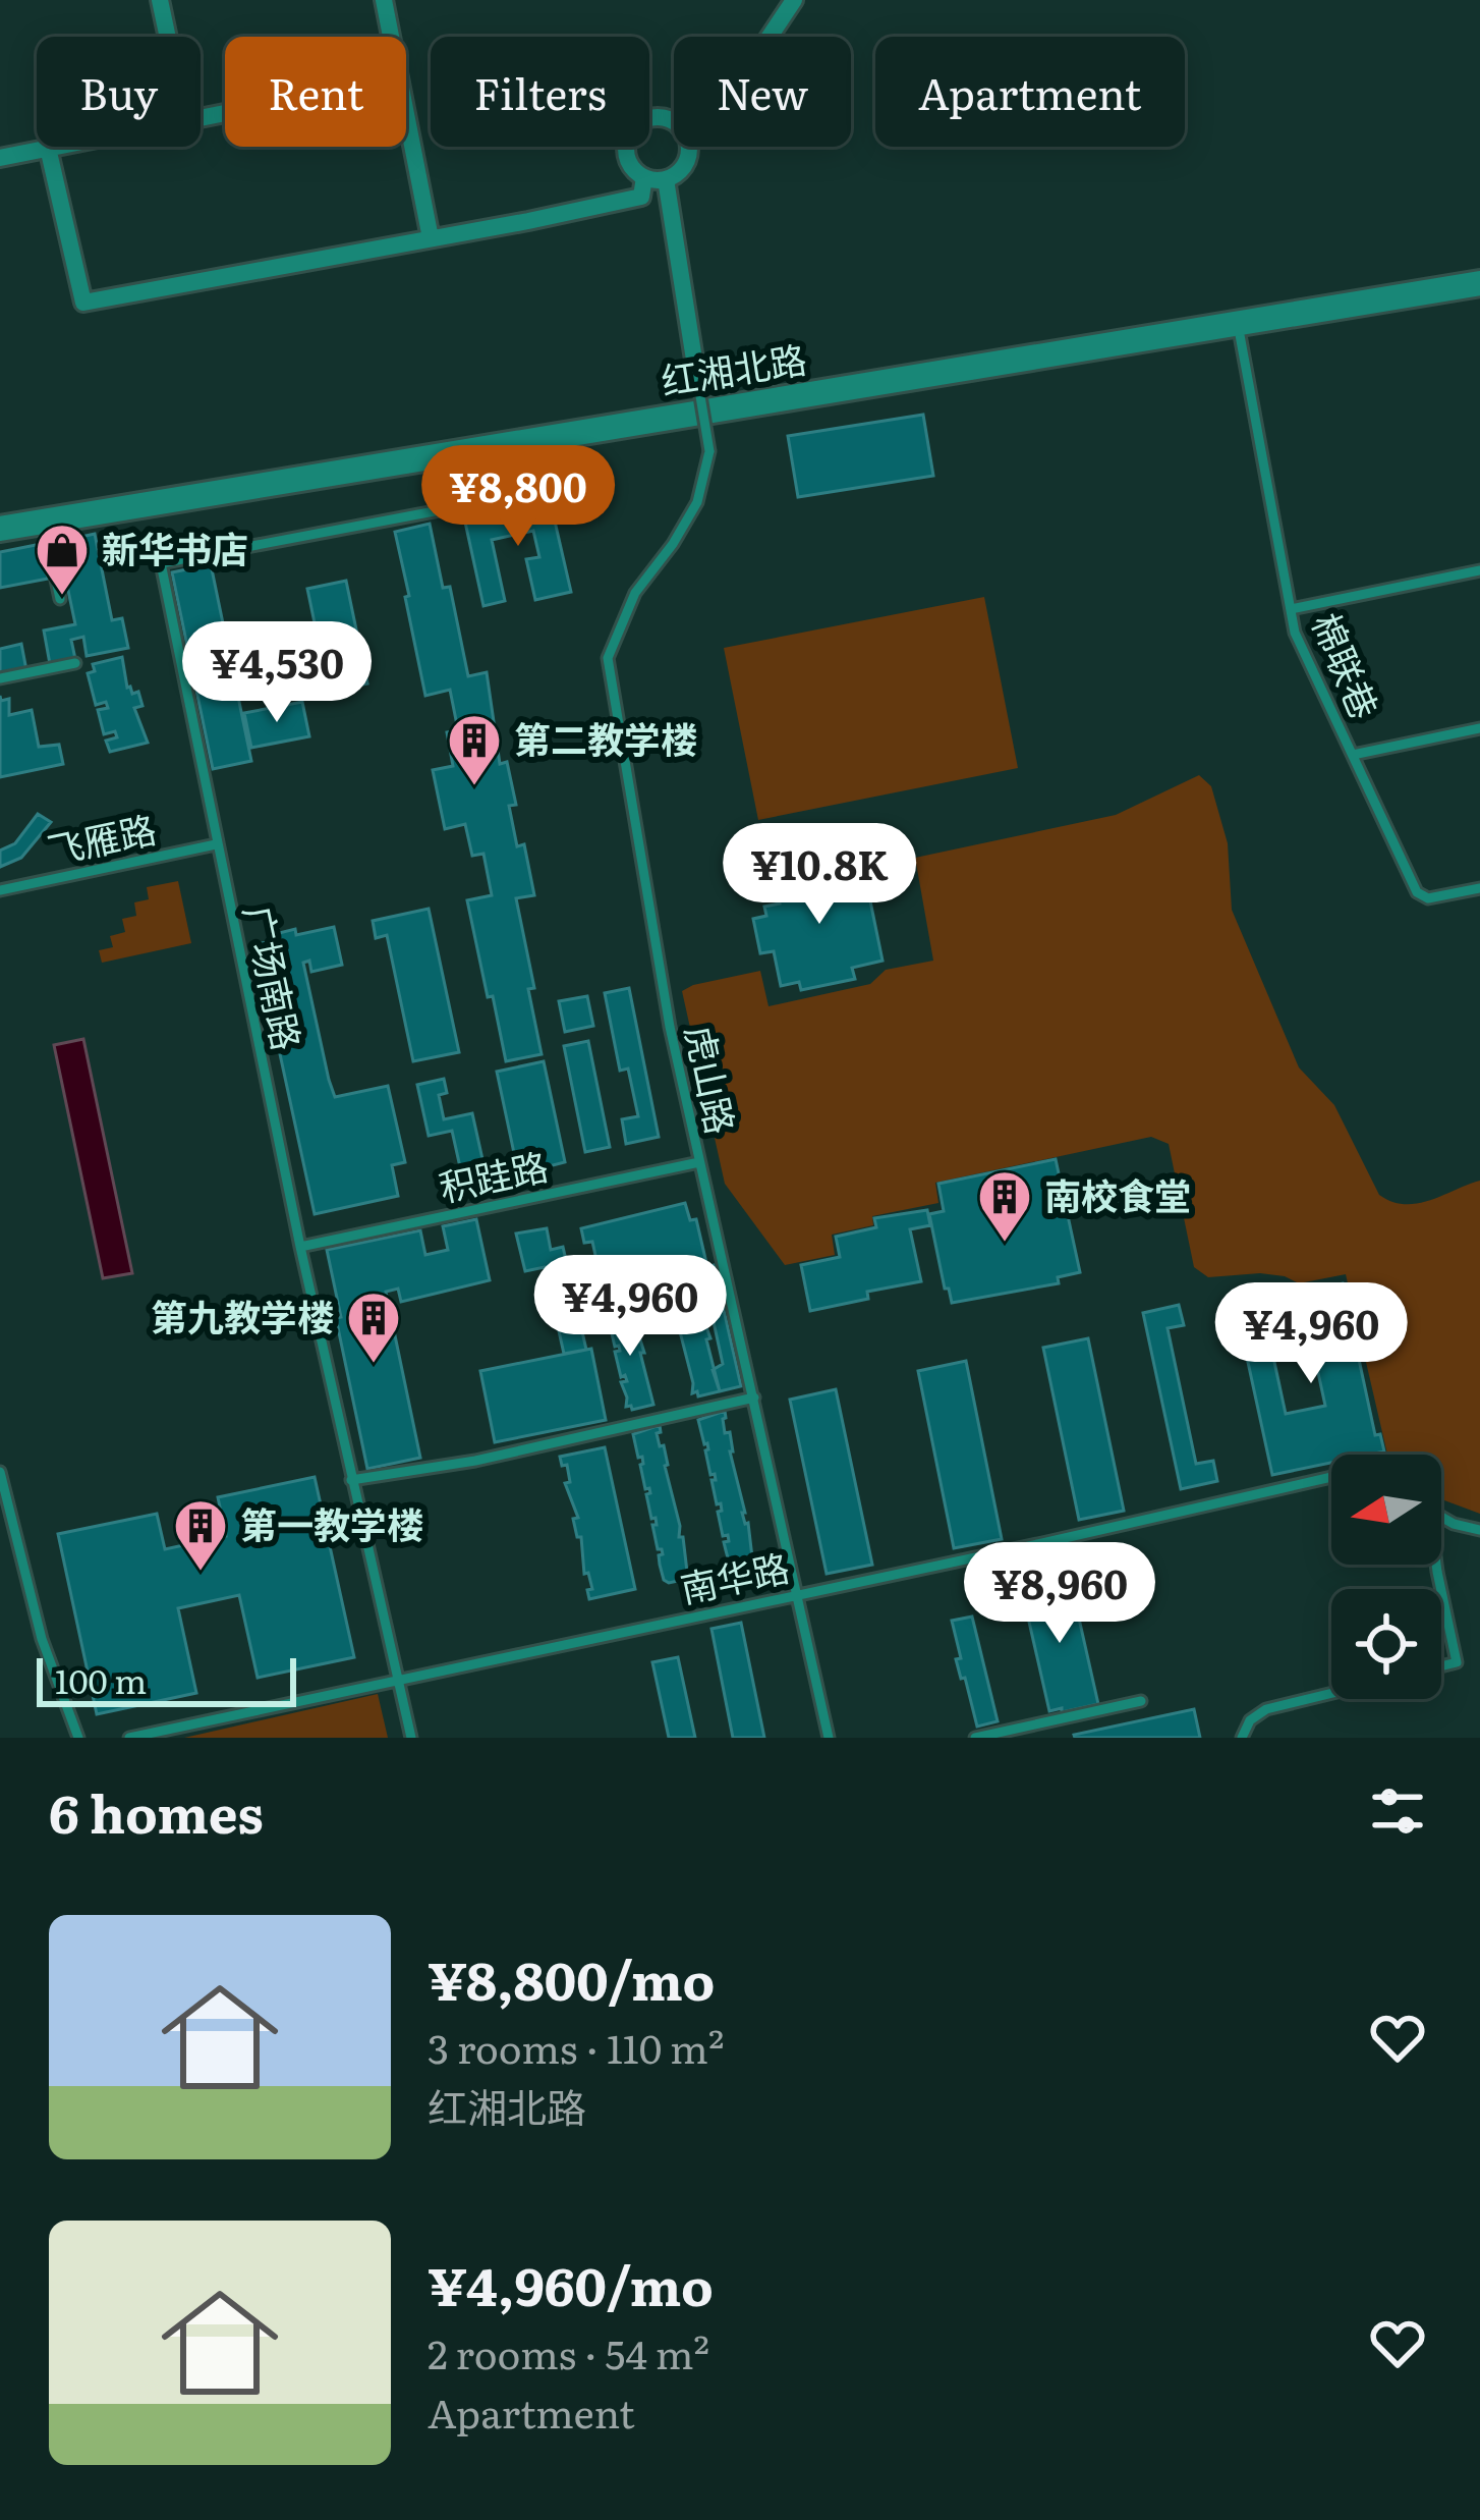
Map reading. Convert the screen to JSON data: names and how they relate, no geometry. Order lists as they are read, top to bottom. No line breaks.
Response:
{"streets":{"main road":["红湘北路"],"lane":["棉联巷","飞雁路","广场南路","虎山路","积跬路","南华路"]},"crossings":[["红湘北路","棉联巷"],["飞雁路","广场南路"],["广场南路","积跬路"],["广场南路","南华路"],["虎山路","积跬路"],["虎山路","南华路"]],"places":{"shop":["新华书店"],"building":["第二教学楼","南校食堂","第九教学楼","第一教学楼"]},"scale_bar":"100 m","north":"left","page":{"chip":["Buy","Rent","Filters","New","Apartment"],"price":["¥8,800","¥4,530","¥10.8K","¥4,960","¥4,960","¥8,960"],"scale":"100 m","heading":"6 homes","list":[{"name":"¥8,800/mo","note":"3 rooms · 110 m² · 红湘北路"},{"name":"¥4,960/mo","note":"2 rooms · 54 m² · Apartment"}]}}
